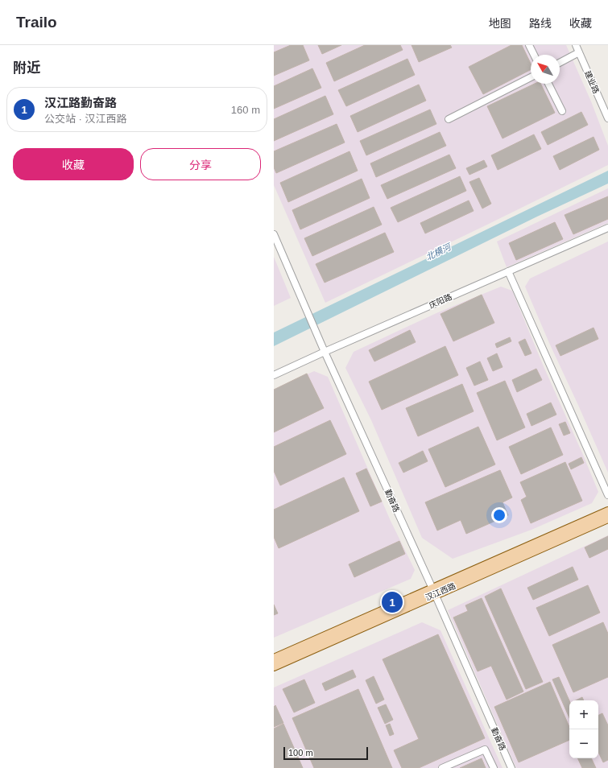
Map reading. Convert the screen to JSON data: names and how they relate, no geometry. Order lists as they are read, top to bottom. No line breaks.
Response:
{"streets":{"main road":["汉江西路"],"street":["建业路","庆阳路","勤奋路"]},"crossings":[["庆阳路","勤奋路"],["勤奋路","汉江西路"]],"water":["北横河"],"scale_bar":"100 m","north":"top left","page":{"header":"Trailo","nav":["地图","路线","收藏"],"heading":"附近","list":[{"mark":"1","name":"汉江路勤奋路","note":"公交站 · 汉江西路","value":"160 m"}],"buttons":["收藏","分享"],"pins":"1","map_buttons":["+","−"],"scale":"100 m"}}
